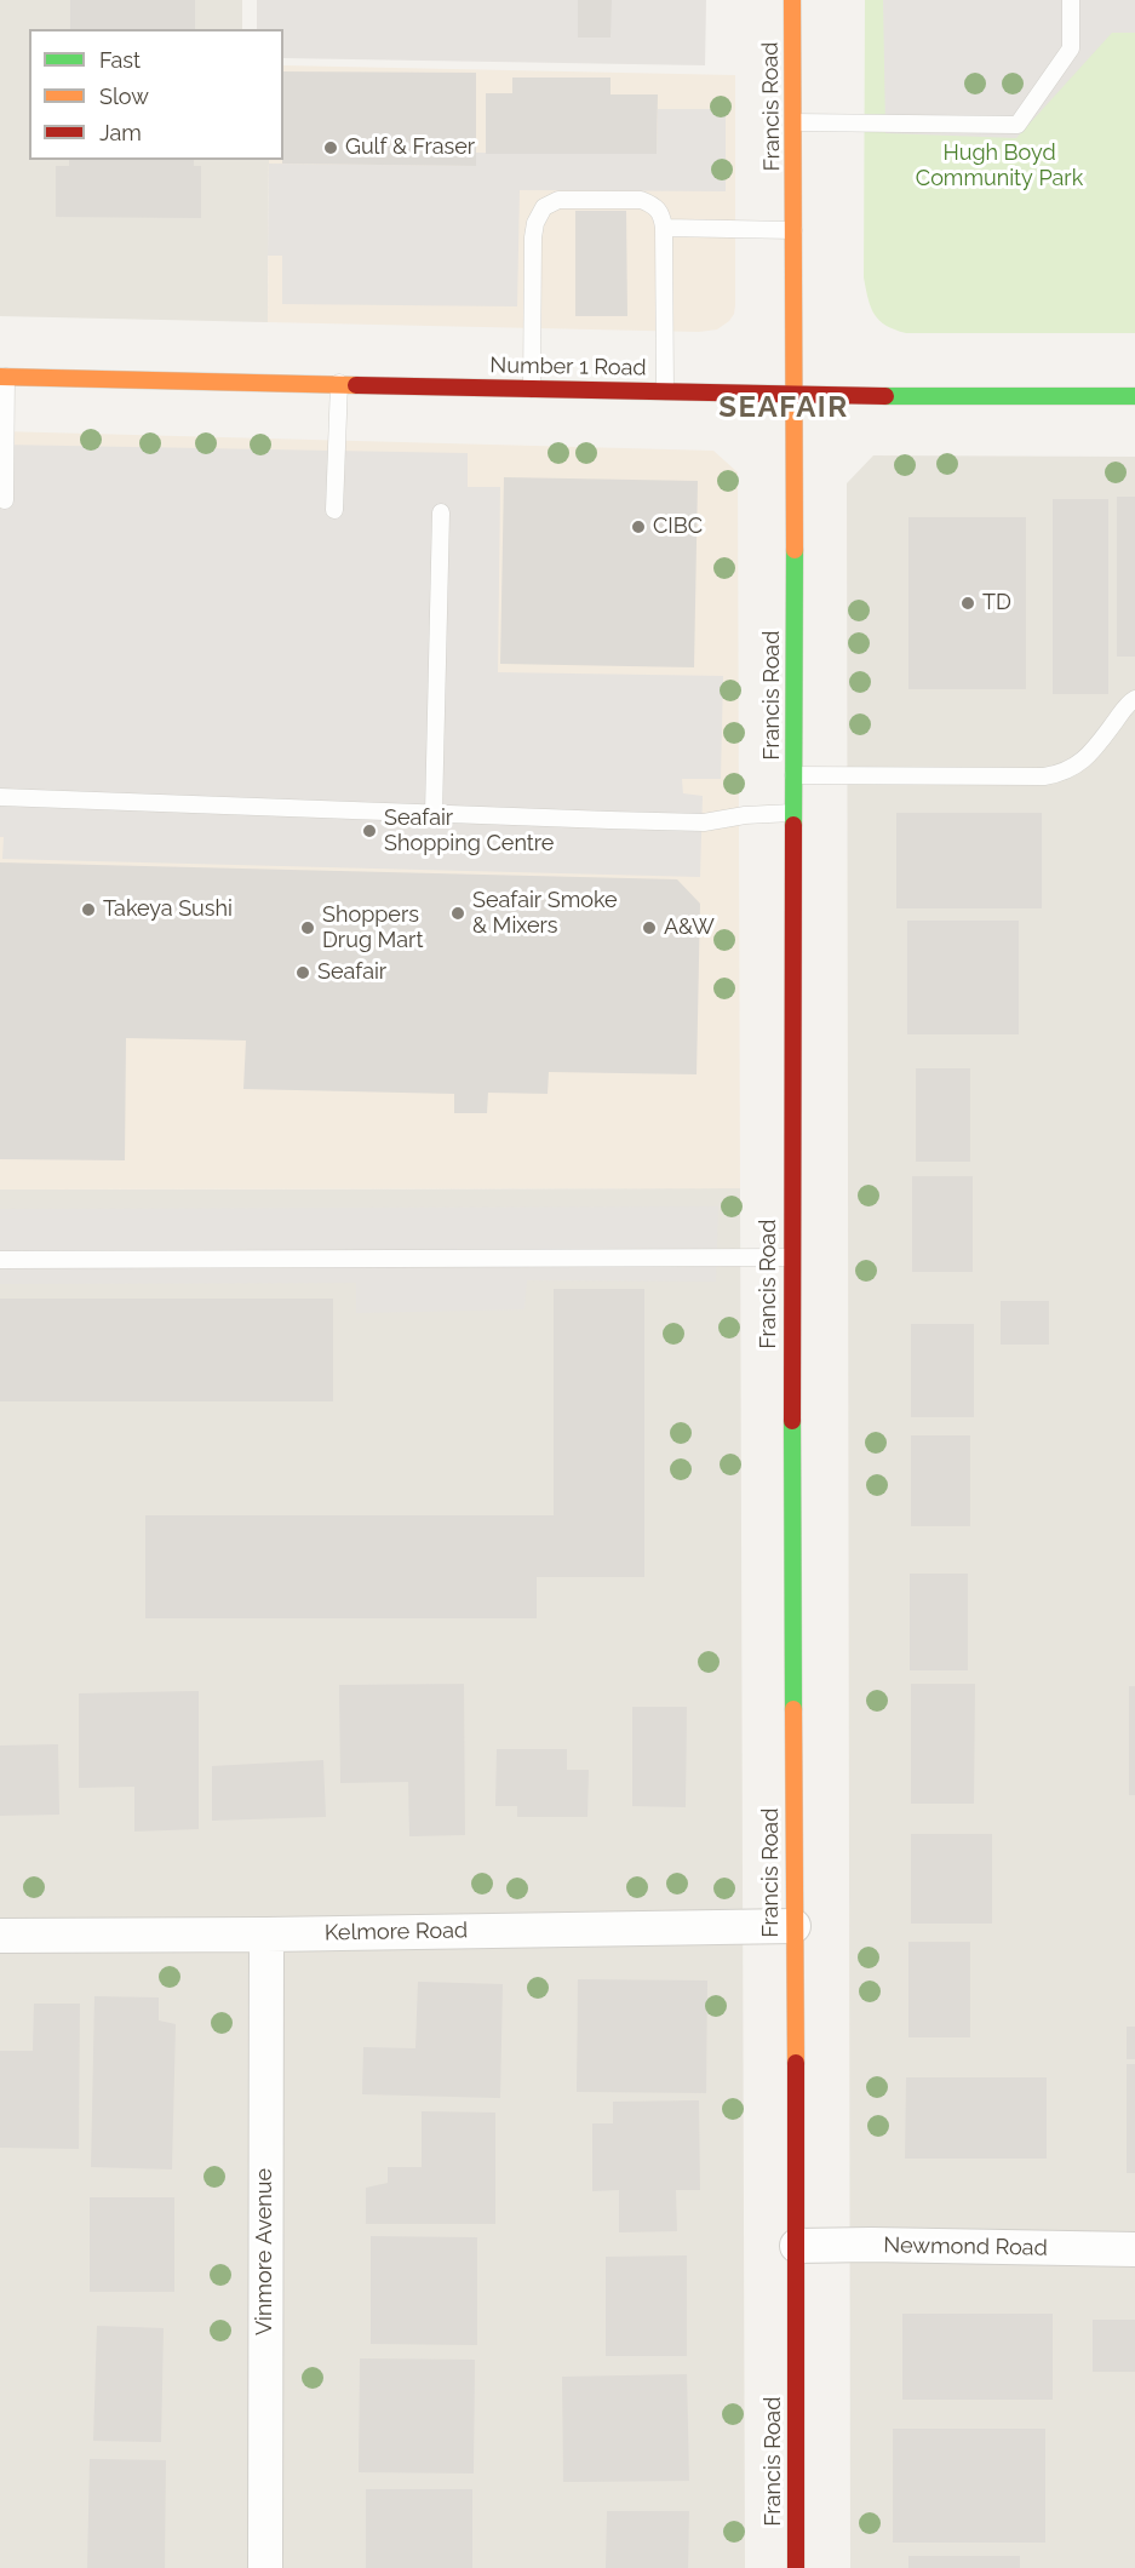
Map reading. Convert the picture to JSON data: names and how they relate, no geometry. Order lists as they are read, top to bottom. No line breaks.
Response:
{"streets":{"street":["Francis Road","Number 1 Road","Kelmore Road","Newmond Road","Vinmore Avenue"]},"crossings":[["Francis Road","Number 1 Road"],["Francis Road","Kelmore Road"],["Francis Road","Newmond Road"],["Kelmore Road","Vinmore Avenue"]],"districts":["SEAFAIR"],"parks":["Hugh Boyd Community Park"],"places":["Gulf & Fraser","CIBC","TD","Seafair Shopping Centre","Takeya Sushi","Seafair Smoke & Mixers","Shoppers Drug Mart","A&W","Seafair"],"legend":["Fast","Slow","Jam"]}
